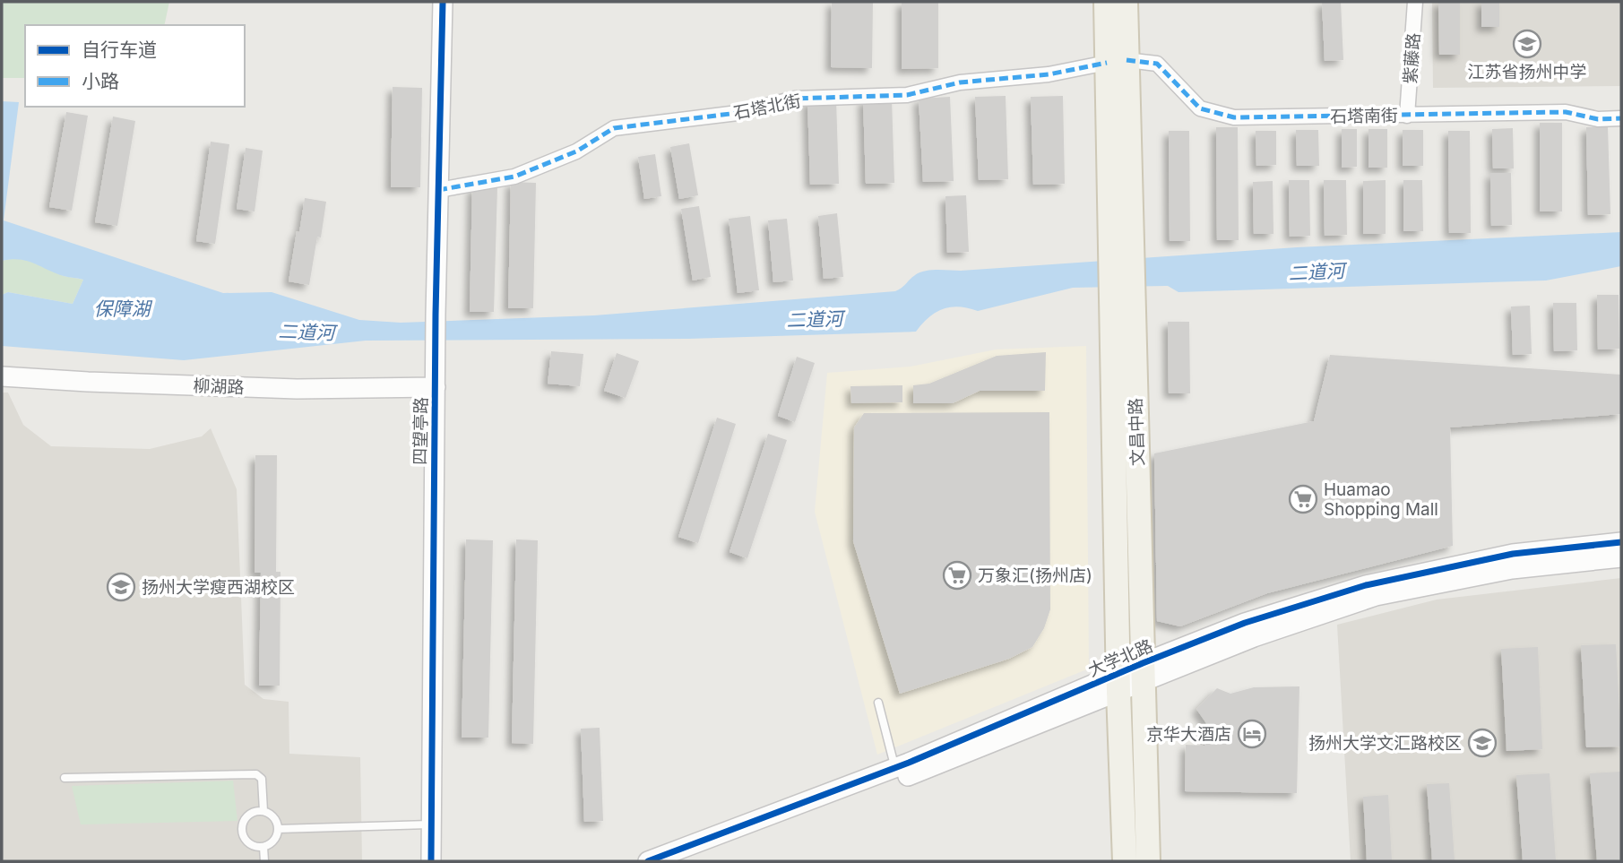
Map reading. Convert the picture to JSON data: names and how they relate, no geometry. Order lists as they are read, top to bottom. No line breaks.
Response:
{"streets":{"main road":["文昌中路"],"street":["紫藤路","石塔北街","石塔南街","柳湖路","四望亭路","大学北路"]},"crossings":[["紫藤路","石塔南街"],["石塔北街","石塔南街"],["石塔北街","四望亭路"],["石塔北街","文昌中路"],["石塔南街","文昌中路"],["柳湖路","四望亭路"],["文昌中路","大学北路"]],"water":["二道河","保障湖"],"places":{"school or university":["江苏省扬州中学","扬州大学瘦西湖校区","扬州大学文汇路校区"],"supermarket":["Huamao Shopping Mall","万象汇(扬州店)"],"hotel":["京华大酒店"]},"legend":["自行车道","小路"]}
